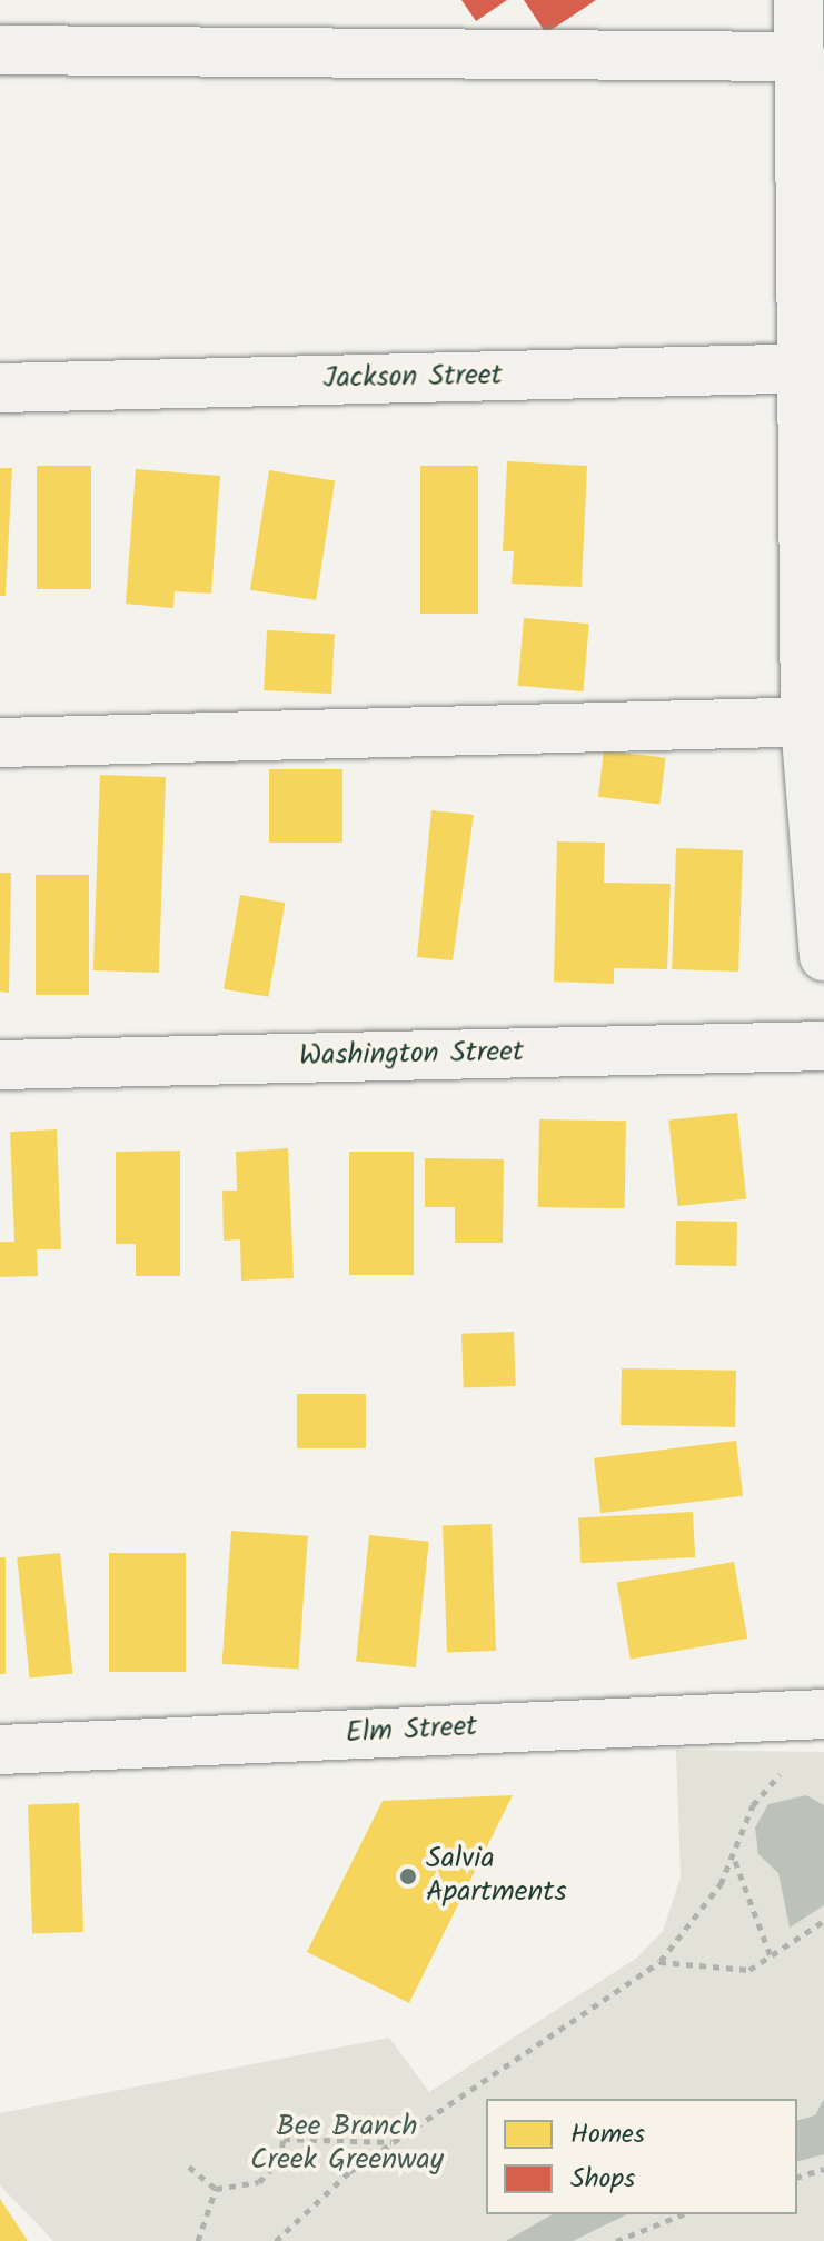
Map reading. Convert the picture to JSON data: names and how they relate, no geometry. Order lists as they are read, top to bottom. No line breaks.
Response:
{"streets":{"street":["Jackson Street","Washington Street","Elm Street"]},"parks":["Bee Branch Creek Greenway"],"places":["Salvia Apartments"],"legend":["Homes","Shops"]}
